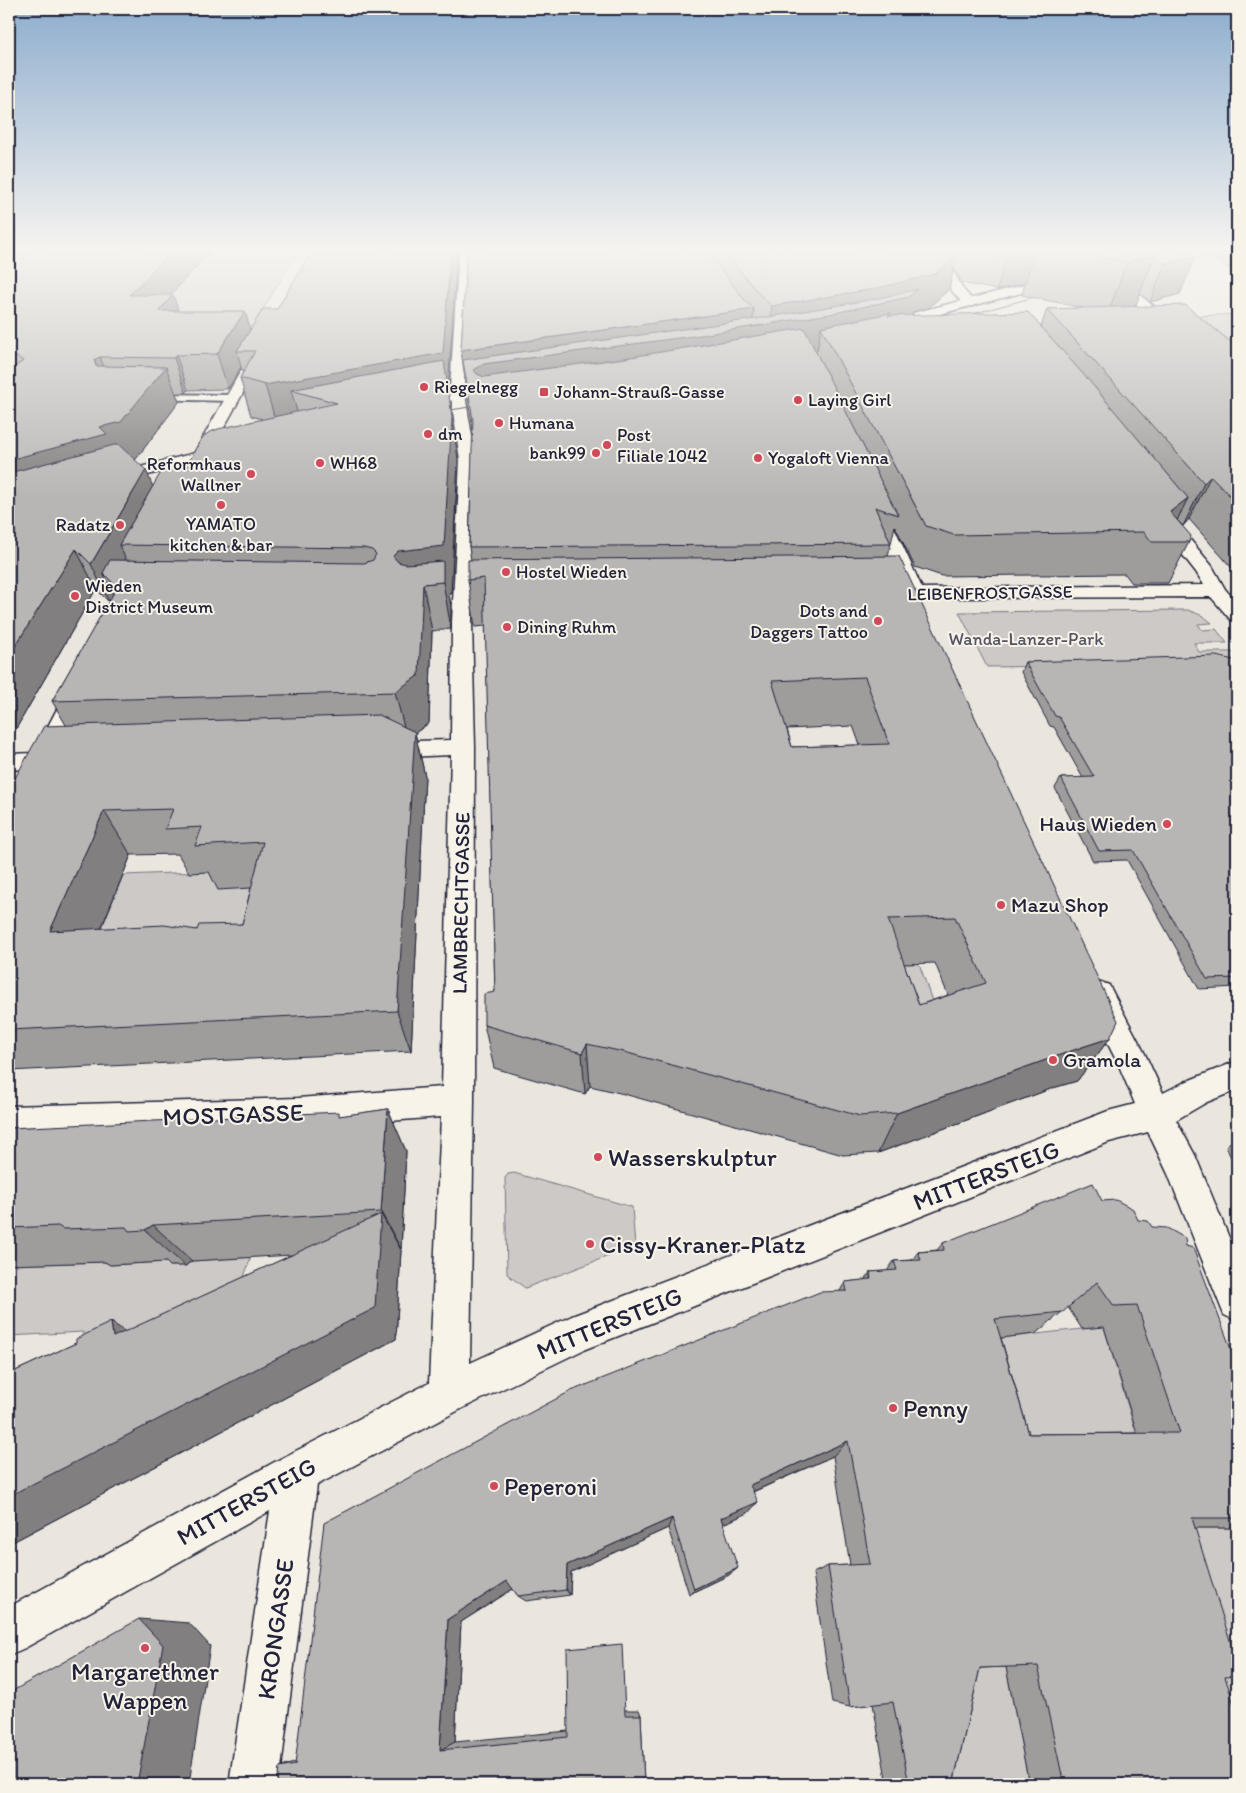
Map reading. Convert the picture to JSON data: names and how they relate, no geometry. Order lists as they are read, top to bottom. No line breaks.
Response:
{"streets":{"street":["LEIBENFROSTGASSE","LAMBRECHTGASSE","MOSTGASSE","MITTERSTEIG","KRONGASSE"]},"crossings":[["LAMBRECHTGASSE","MOSTGASSE"],["LAMBRECHTGASSE","MITTERSTEIG"],["MITTERSTEIG","KRONGASSE"]],"parks":["Wanda-Lanzer-Park"],"places":{"other":["Riegelnegg","Laying Girl","Humana","dm","Post Filiale 1042","bank99","Yogaloft Vienna","WH68","Reformhaus Wallner","YAMATO kitchen & bar","Radatz","Hostel Wieden","Wieden District Museum","Dots and Daggers Tattoo","Dining Ruhm","Haus Wieden","Mazu Shop","Gramola","Wasserskulptur","Cissy-Kraner-Platz","Penny","Peperoni","Margarethner Wappen"],"transit":["Johann-Strauß-Gasse"]}}
